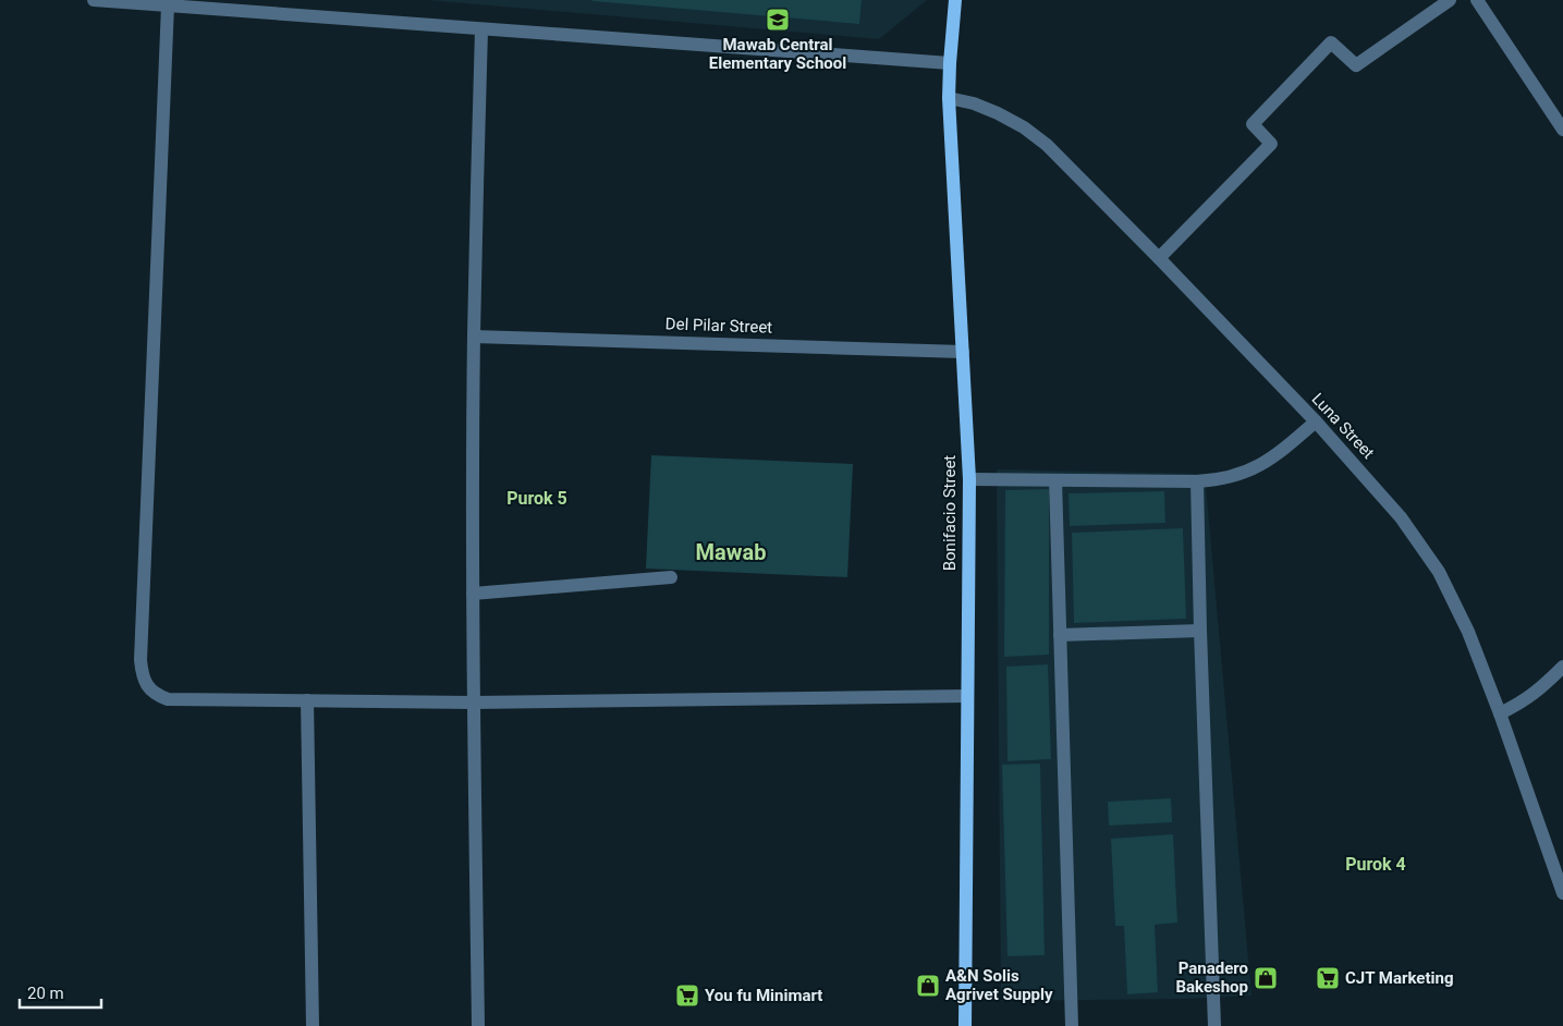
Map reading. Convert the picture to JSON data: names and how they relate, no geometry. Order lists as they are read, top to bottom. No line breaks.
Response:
{"streets":{"main road":["Bonifacio Street"],"street":["Del Pilar Street","Luna Street"]},"crossings":[["Del Pilar Street","Bonifacio Street"],["Luna Street","Bonifacio Street"]],"districts":["Purok 5","Mawab","Purok 4"],"places":{"school or university":["Mawab Central Elementary School"],"shop":["Panadero Bakeshop","A&N Solis Agrivet Supply"],"supermarket":["CJT Marketing","You fu Minimart"]},"scale_bar":"20 m"}
